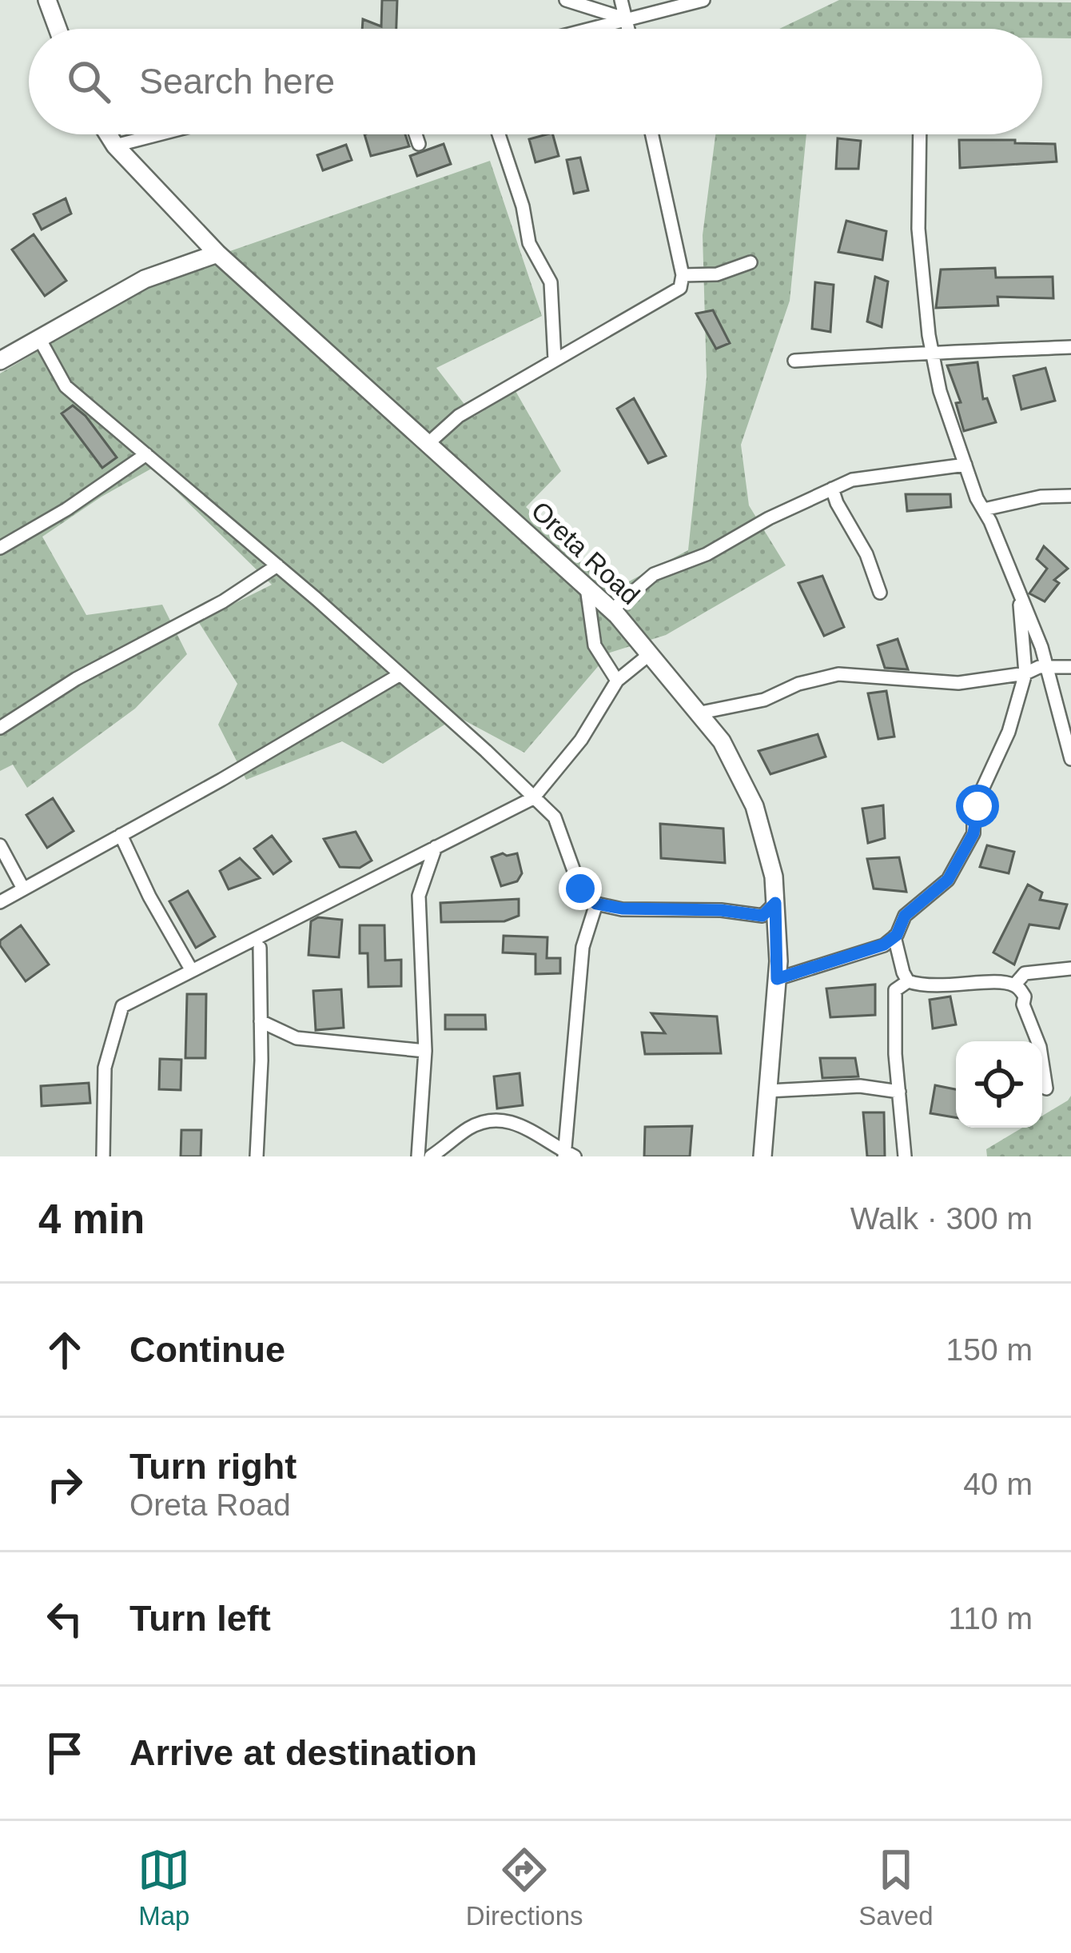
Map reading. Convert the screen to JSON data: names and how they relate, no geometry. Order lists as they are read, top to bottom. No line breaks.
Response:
{"streets":{"street":["Oreta Road"]},"page":{"search":"Search here","heading":["4 min","Walk · 300 m"],"list":[["Continue","150 m"],["Turn right","Oreta Road","40 m"],["Turn left","110 m"],"Arrive at destination"],"nav":["Map","Directions","Saved"]}}
